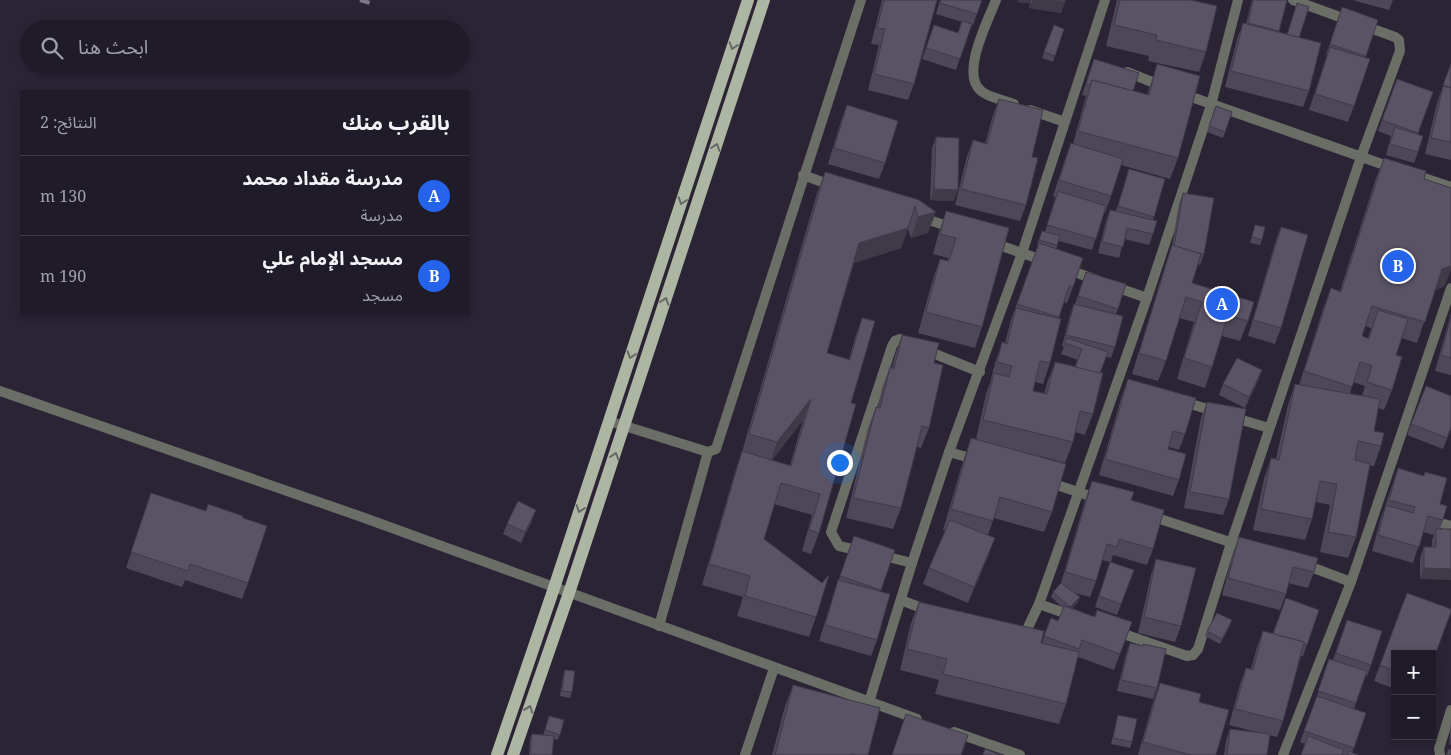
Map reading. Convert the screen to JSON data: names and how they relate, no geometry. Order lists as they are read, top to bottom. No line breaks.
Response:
{"page":{"search":"ابحث هنا","heading":["بالقرب منك","النتائج: 2"],"list":[{"mark":"A","name":"مدرسة مقداد محمد","note":"مدرسة","value":"130 m"},{"mark":"B","name":"مسجد الإمام علي","note":"مسجد","value":"190 m"}],"pins":["B","A"],"map_buttons":["+","−"]}}
